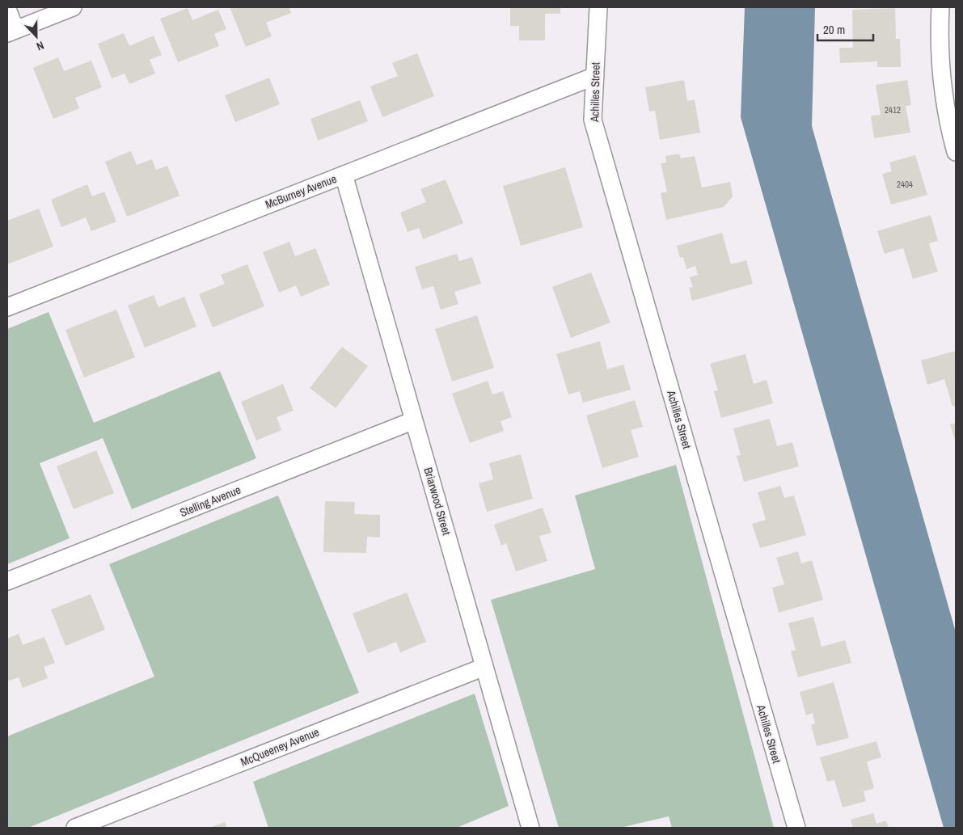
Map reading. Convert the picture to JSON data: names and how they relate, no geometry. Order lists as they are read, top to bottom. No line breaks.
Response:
{"streets":{"street":["Achilles Street","McBurney Avenue","Stelling Avenue","Briarwood Street","McQueeney Avenue"]},"crossings":[["Achilles Street","McBurney Avenue"],["McBurney Avenue","Briarwood Street"],["Stelling Avenue","Briarwood Street"],["Briarwood Street","McQueeney Avenue"]],"house_numbers":["2412","2404"],"scale_bar":"20 m","north":"bottom"}
